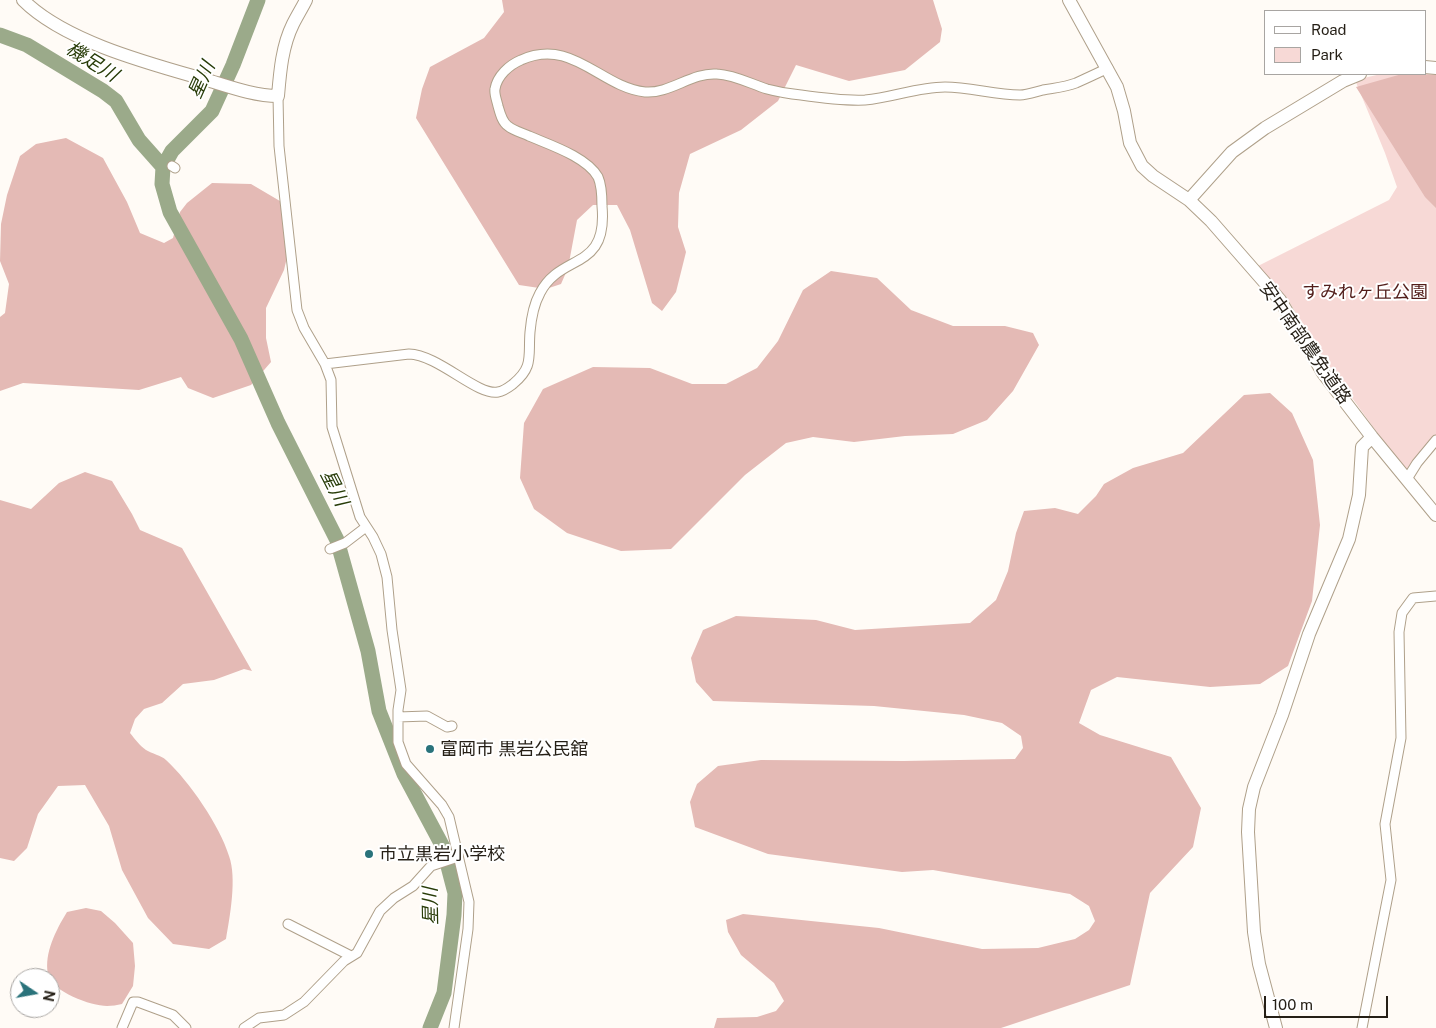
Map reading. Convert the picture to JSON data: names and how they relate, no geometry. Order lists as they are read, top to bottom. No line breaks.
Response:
{"streets":{"street":["安中南部農免道路"]},"water":["機足川","星川"],"parks":["すみれヶ丘公園"],"places":["富岡市 黒岩公民舘","市立黒岩小学校"],"legend":["Road","Park"],"scale_bar":"100 m","north":"right"}
